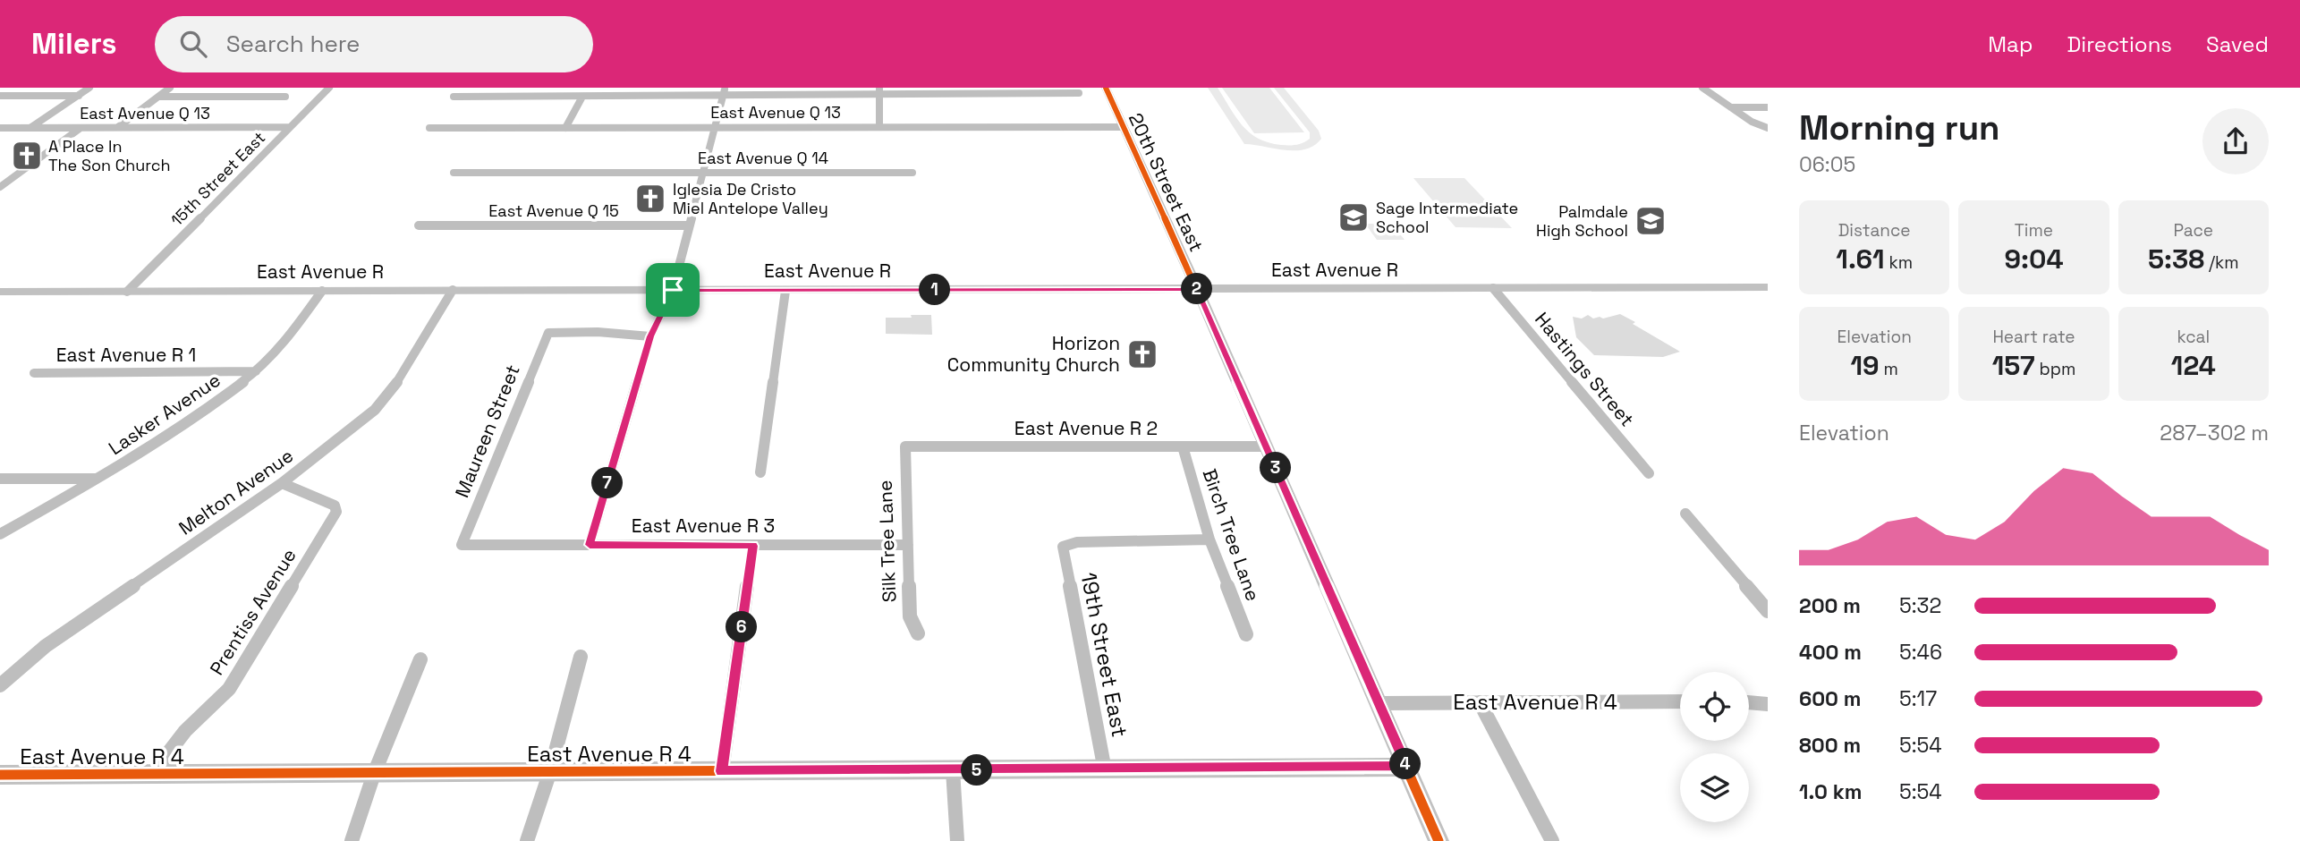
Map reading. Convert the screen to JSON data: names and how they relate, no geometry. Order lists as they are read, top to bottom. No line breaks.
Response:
{"streets":{"street":["East Avenue Q 13","East Avenue Q 14","15th Street East","20th Street East","East Avenue Q 15","East Avenue R","East Avenue R 1","Hastings Street","Lasker Avenue","East Avenue R 2","Maureen Street","Melton Avenue","East Avenue R 3","Birch Tree Lane","Silk Tree Lane","Prentiss Avenue","19th Street East","East Avenue R 4"]},"crossings":[["East Avenue Q 13","15th Street East"],["East Avenue Q 13","20th Street East"],["15th Street East","East Avenue R"],["20th Street East","East Avenue R"],["20th Street East","East Avenue R 2"],["20th Street East","East Avenue R 4"],["East Avenue R","Hastings Street"],["East Avenue R","Lasker Avenue"],["East Avenue R","Melton Avenue"],["East Avenue R 1","Lasker Avenue"],["East Avenue R 2","Birch Tree Lane"],["East Avenue R 2","Silk Tree Lane"],["Maureen Street","East Avenue R 3"],["Melton Avenue","Prentiss Avenue"],["East Avenue R 3","Silk Tree Lane"],["Birch Tree Lane","19th Street East"],["Prentiss Avenue","East Avenue R 4"],["19th Street East","East Avenue R 4"]],"places":{"church":["A Place In The Son Church","Iglesia De Cristo Miel Antelope Valley","Horizon Community Church"],"school or university":["Sage Intermediate School","Palmdale High School"]},"page":{"header":"Milers","search":"Search here","nav":["Map","Directions","Saved"],"heading":["Morning run","06:05"],"stats":[["Distance","1.61 km"],["Time","9:04"],["Pace","5:38 /km"],["Elevation","19 m"],["Heart rate","157 bpm"],["kcal","124"]],"pins":["2","1","3","7","6","4","5"],"chart":["Elevation","287–302 m"],"list":[{"name":"200 m","note":"5:32"},{"name":"400 m","note":"5:46"},{"name":"600 m","note":"5:17"},{"name":"800 m","note":"5:54"},{"name":"1.0 km","note":"5:54"}]}}
